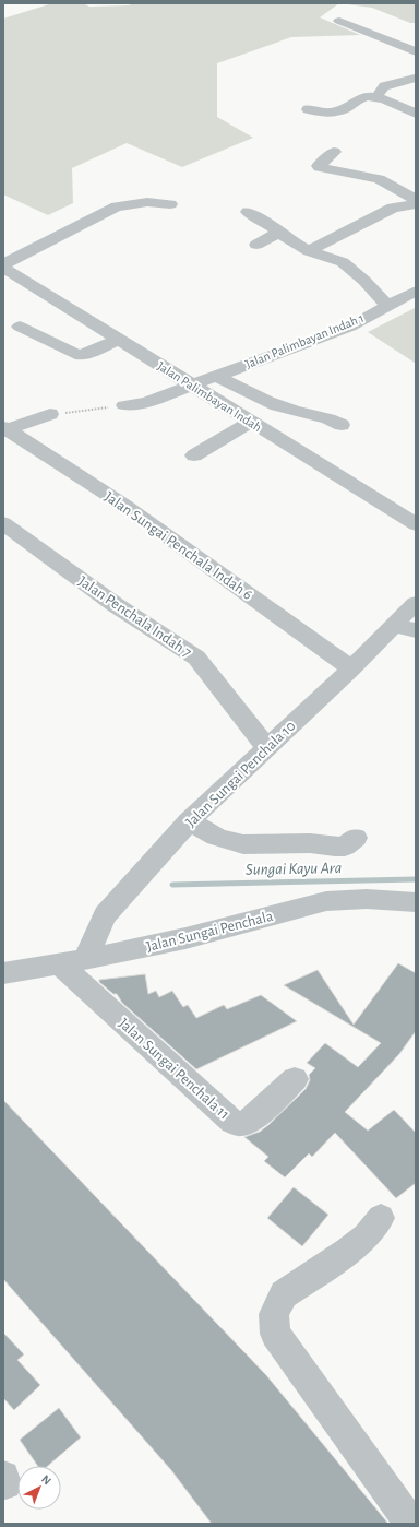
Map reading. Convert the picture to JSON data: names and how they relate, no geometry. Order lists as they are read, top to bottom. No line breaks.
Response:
{"streets":{"street":["Jalan Palimbayan Indah 1","Jalan Palimbayan Indah","Jalan Sungai Penchala Indah 6","Jalan Penchala Indah 7","Jalan Sungai Penchala 10","Jalan Sungai Penchala","Jalan Sungai Penchala 11"]},"crossings":[["Jalan Palimbayan Indah 1","Jalan Palimbayan Indah"],["Jalan Sungai Penchala Indah 6","Jalan Sungai Penchala 10"],["Jalan Penchala Indah 7","Jalan Sungai Penchala 10"],["Jalan Sungai Penchala 10","Jalan Sungai Penchala"],["Jalan Sungai Penchala 10","Jalan Sungai Penchala 11"],["Jalan Sungai Penchala","Jalan Sungai Penchala 11"]],"water":["Sungai Kayu Ara"],"north":"top right"}
